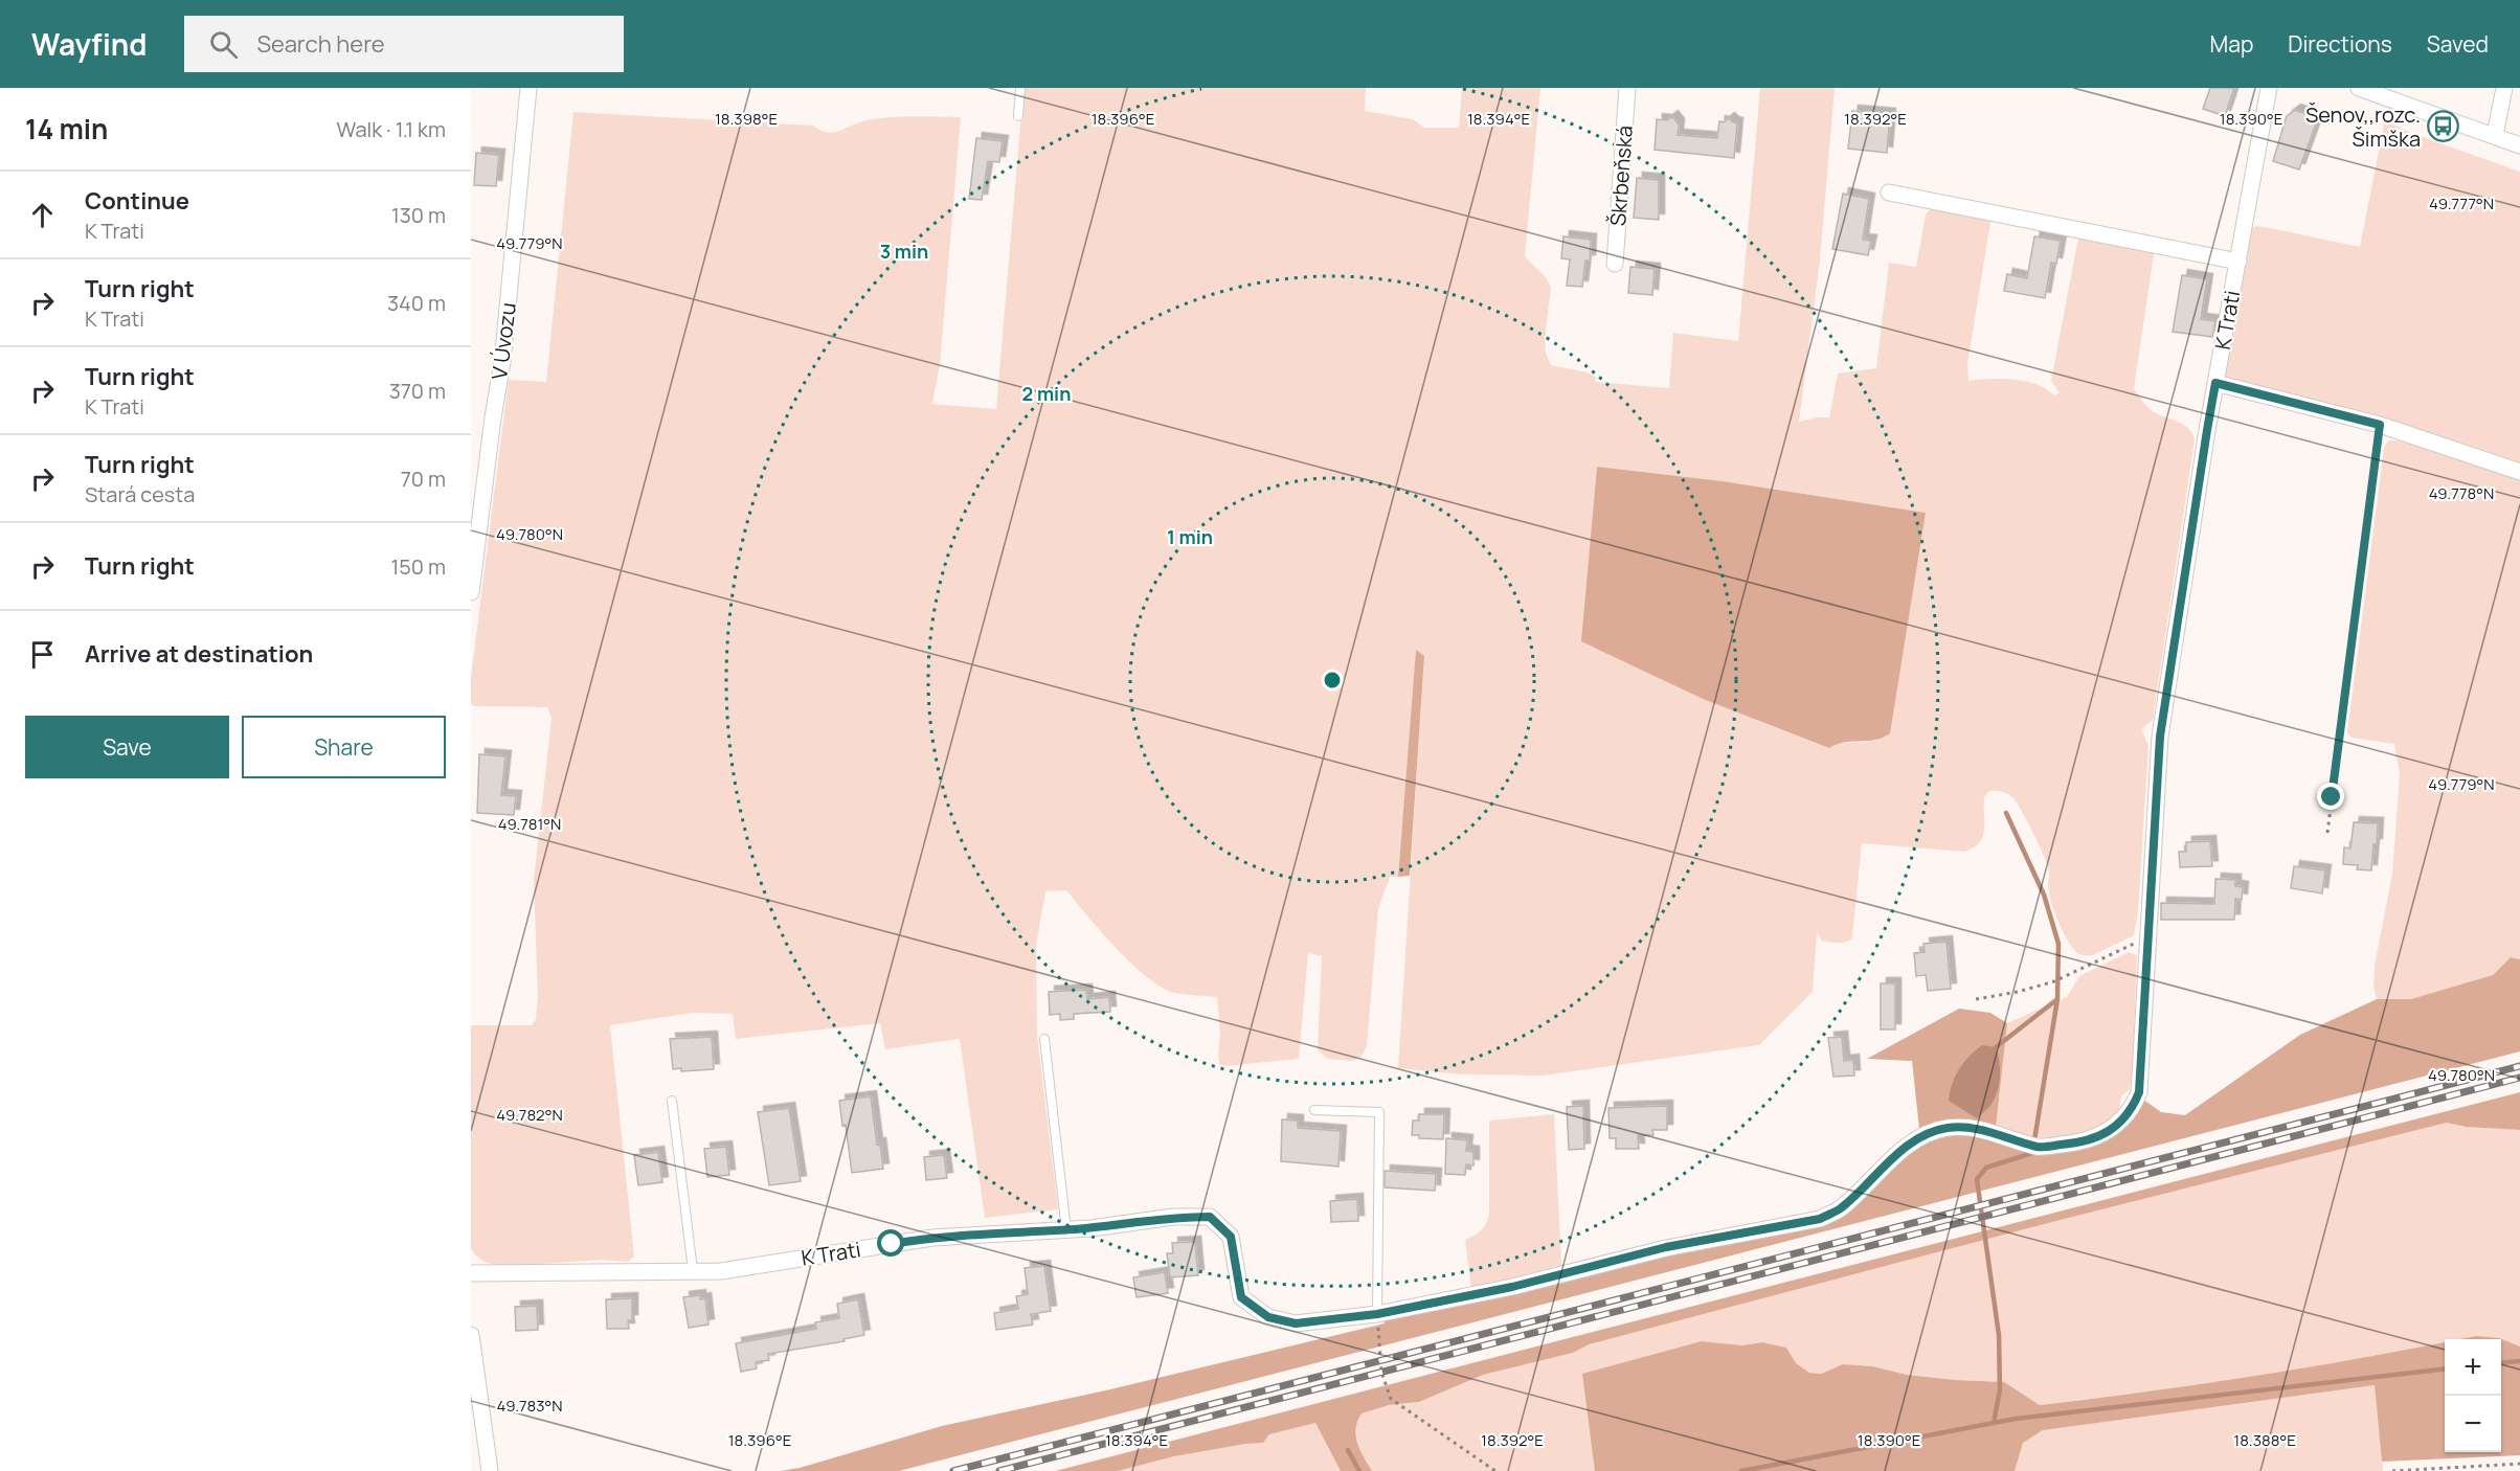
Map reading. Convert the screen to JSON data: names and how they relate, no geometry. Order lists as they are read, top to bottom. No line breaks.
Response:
{"streets":{"street":["Škrbeňská","K Trati","V Úvozu"]},"places":{"bus stop":["Šenov,,rozc. Šimška"]},"page":{"header":"Wayfind","search":"Search here","nav":["Map","Directions","Saved"],"heading":["14 min","Walk · 1.1 km"],"list":[["Continue","K Trati","130 m"],["Turn right","K Trati","340 m"],["Turn right","K Trati","370 m"],["Turn right","Stará cesta","70 m"],["Turn right","150 m"],"Arrive at destination"],"buttons":["Save","Share"],"map_buttons":["+","−"]},"coordinates":["18.398°E","18.396°E","18.394°E","18.392°E","18.390°E","49.777°N","49.779°N","49.778°N","49.780°N","49.781°N","49.782°N","49.783°N","18.388°E"],"rings":["3 min","2 min","1 min"]}
